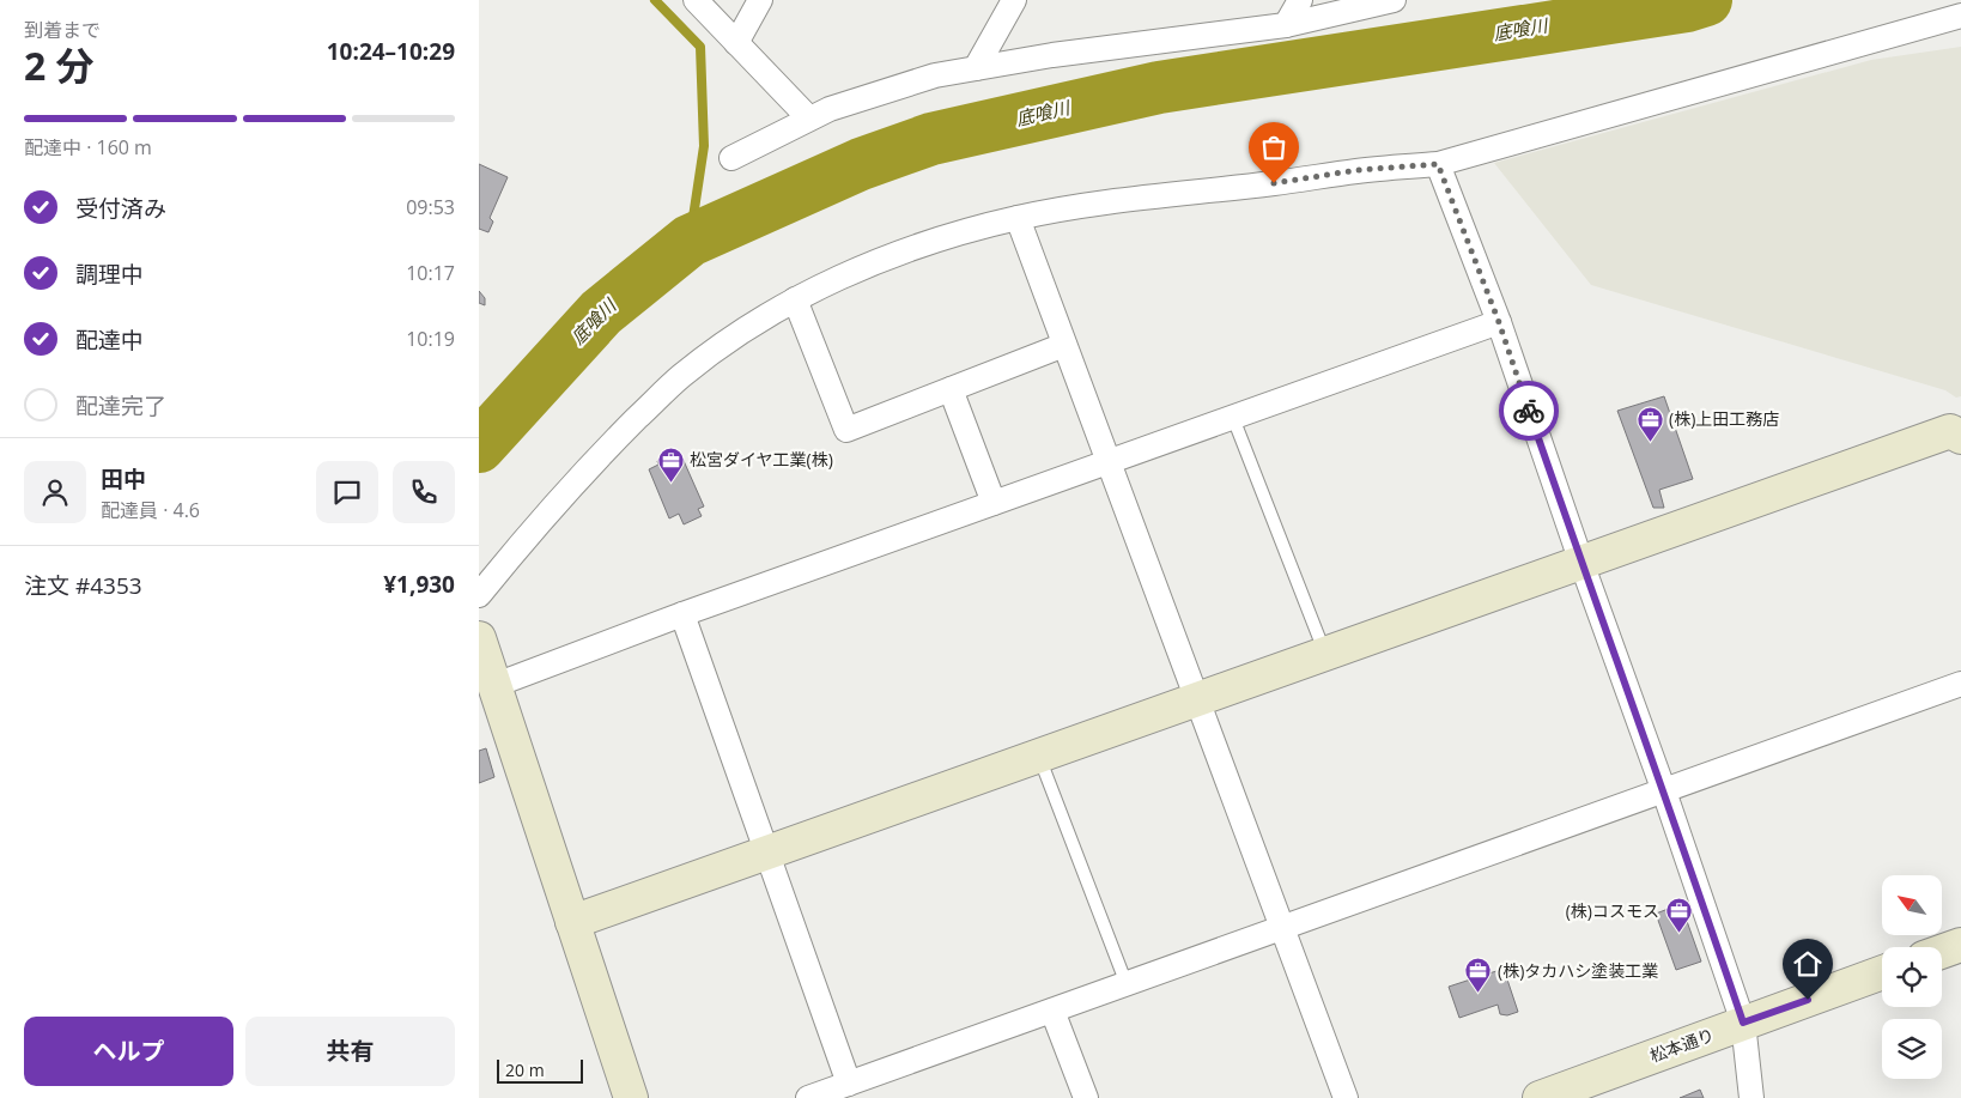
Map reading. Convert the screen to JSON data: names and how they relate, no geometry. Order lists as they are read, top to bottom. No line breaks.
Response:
{"streets":{"street":["松本通り"]},"water":["底喰川"],"places":{"office":["(株)上田工務店","松宮ダイヤ工業(株)","(株)コスモス","(株)タカハシ塗装工業"]},"scale_bar":"20 m","north":"top left","page":{"heading":["2 分","到着まで","10:24–10:29"],"panel":["田中","配達員 · 4.6","注文 #4353","¥1,930"],"bar":"配達中 · 160 m","list":[["受付済み","09:53"],["調理中","10:17"],["配達中","10:19"],"配達完了"],"buttons":["ヘルプ","共有"],"scale":"20 m"}}
